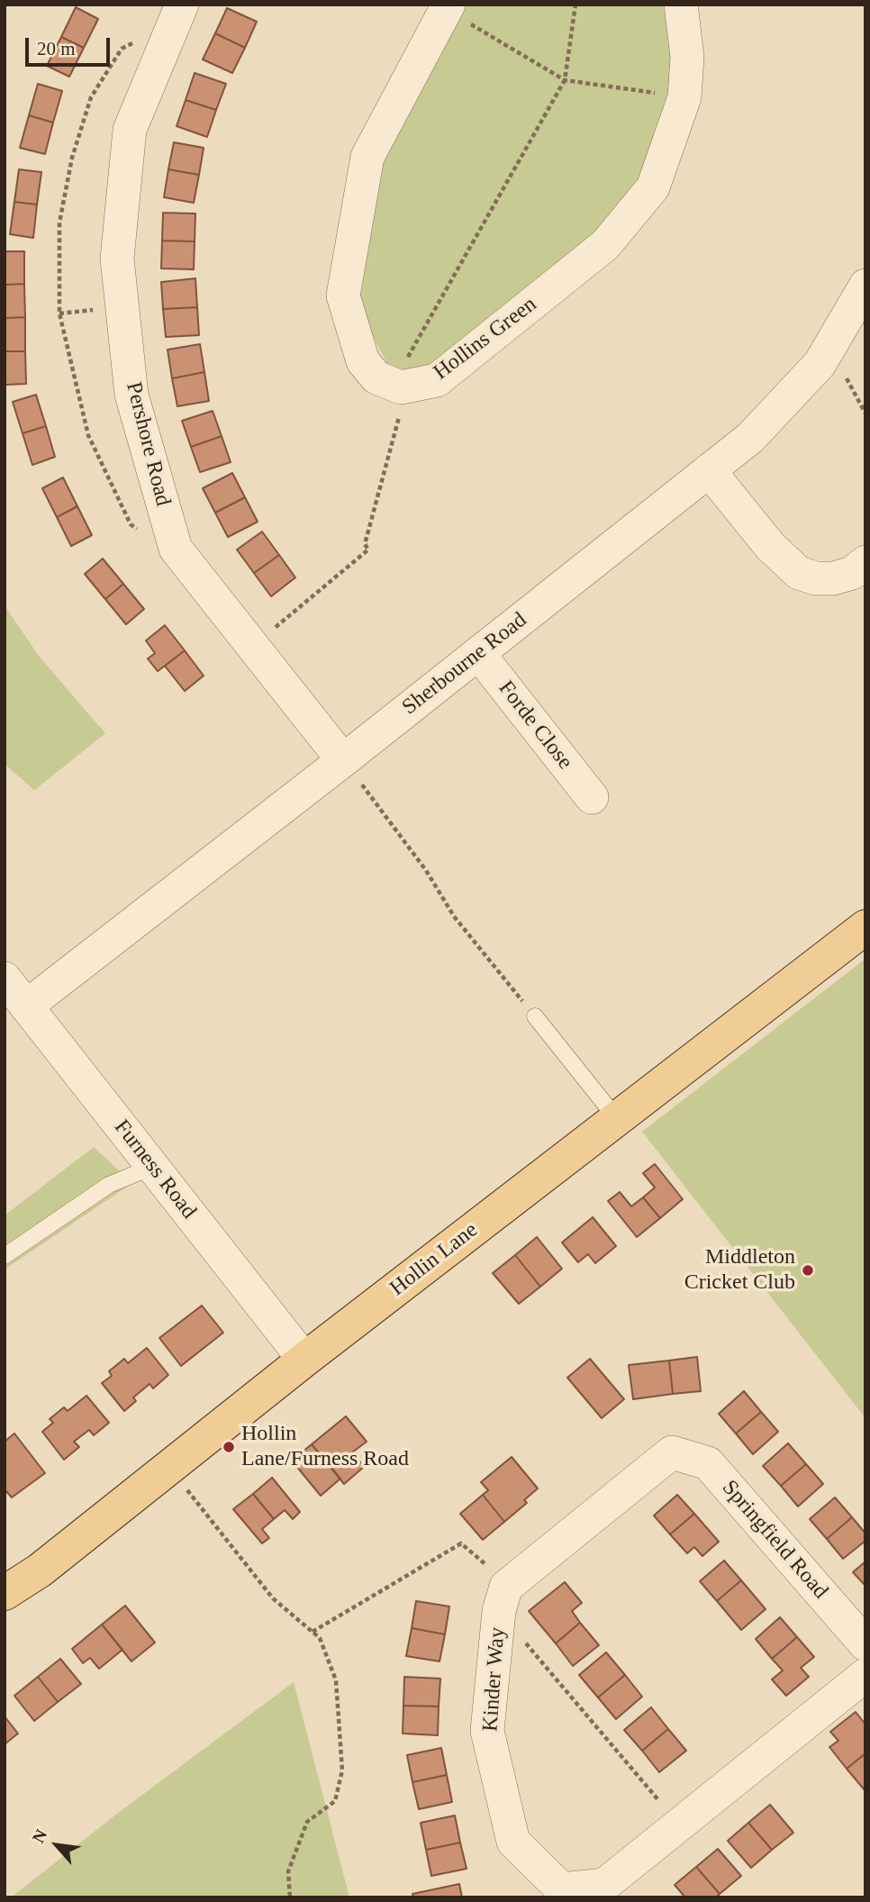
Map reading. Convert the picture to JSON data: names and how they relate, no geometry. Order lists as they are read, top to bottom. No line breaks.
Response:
{"streets":{"main road":["Hollin Lane"],"street":["Hollins Green","Pershore Road","Sherbourne Road","Forde Close","Furness Road","Springfield Road","Kinder Way"]},"crossings":[["Pershore Road","Sherbourne Road"],["Sherbourne Road","Forde Close"],["Sherbourne Road","Furness Road"],["Furness Road","Hollin Lane"],["Springfield Road","Kinder Way"]],"places":["Middleton Cricket Club","Hollin Lane/Furness Road"],"scale_bar":"20 m","north":"top left"}
